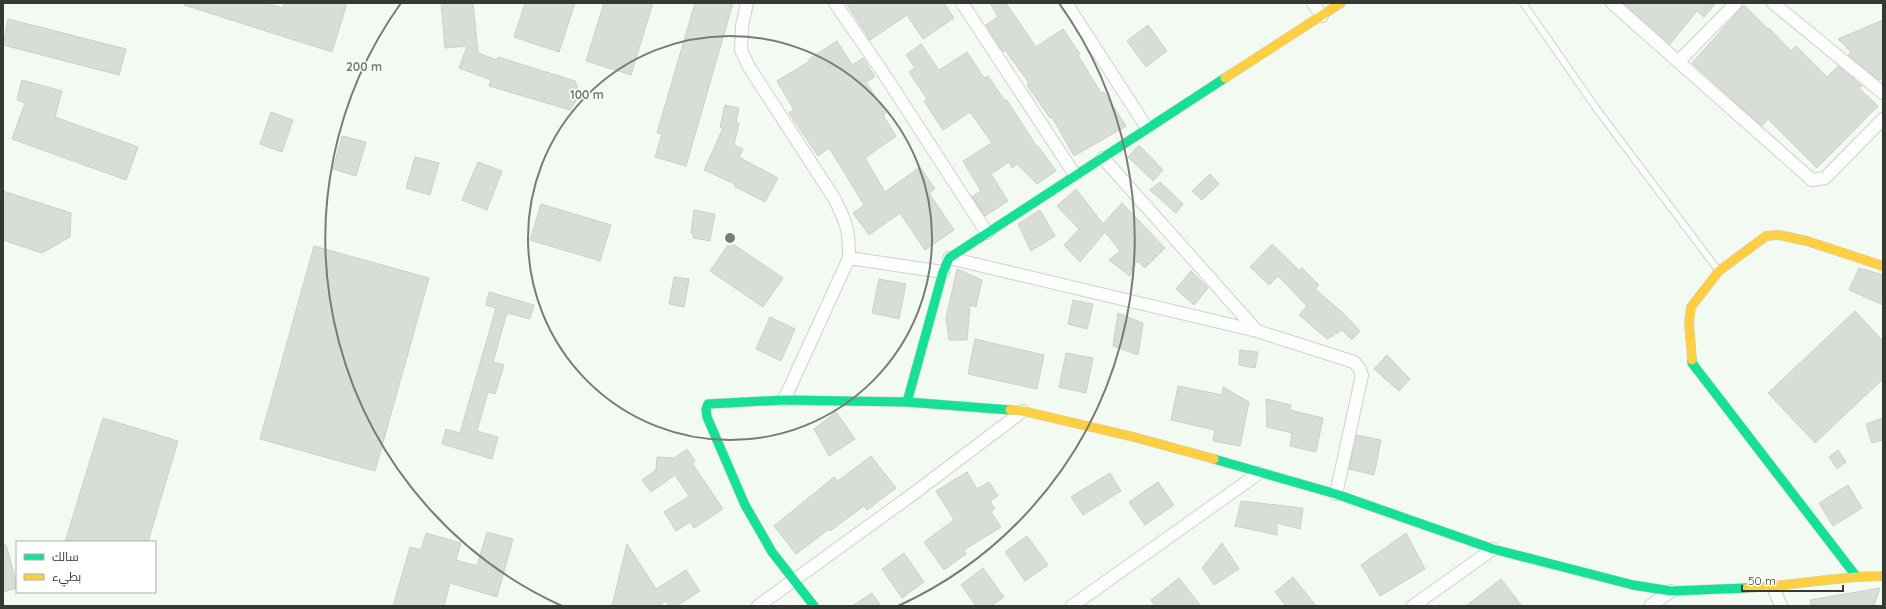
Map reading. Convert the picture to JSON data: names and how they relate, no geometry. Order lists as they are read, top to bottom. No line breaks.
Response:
{"legend":["سالك","بطيء"],"scale_bar":"50 m","rings":["200 m","100 m"]}
